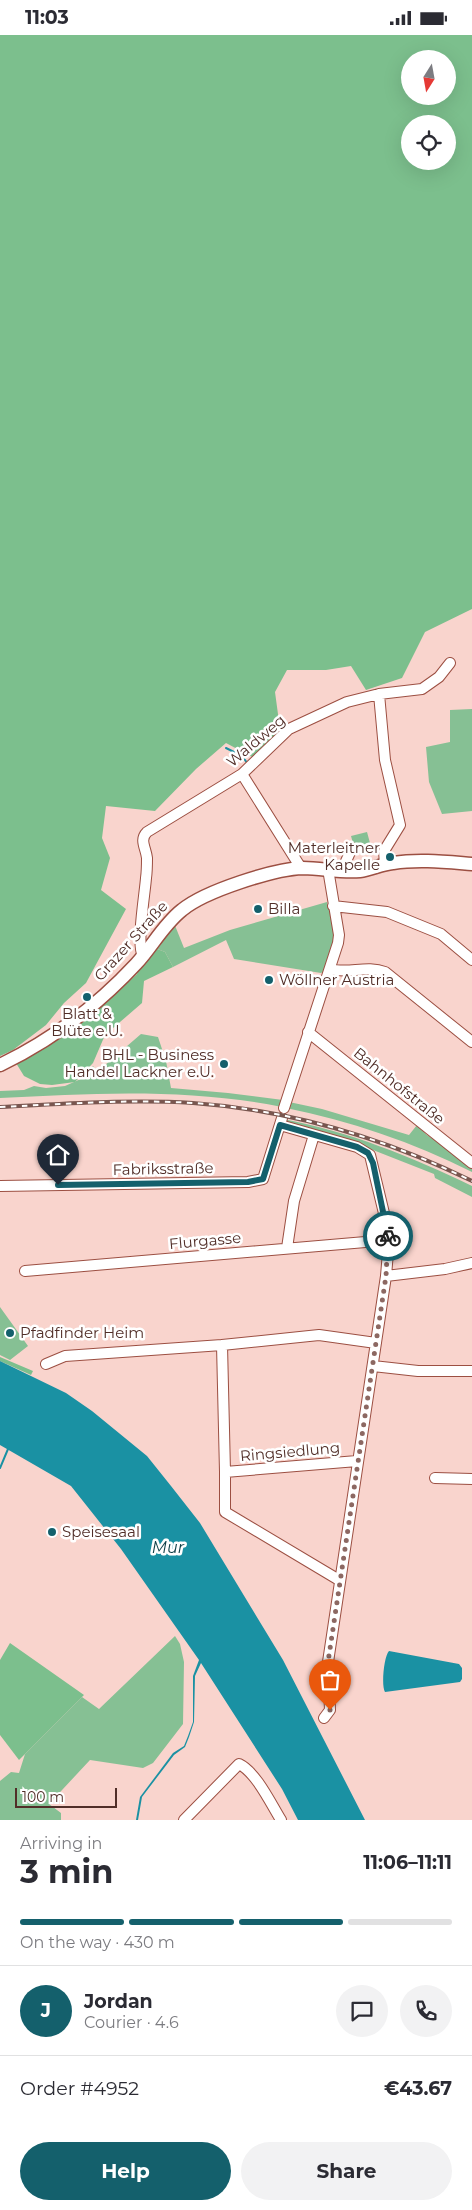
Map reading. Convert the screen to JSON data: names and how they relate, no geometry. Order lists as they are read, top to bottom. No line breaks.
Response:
{"streets":{"main road":["Grazer Straße"],"street":["Waldweg","Bahnhofstraße","Fabriksstraße","Flurgasse","Ringsiedlung"]},"crossings":[["Waldweg","Grazer Straße"],["Grazer Straße","Fabriksstraße"],["Bahnhofstraße","Fabriksstraße"],["Flurgasse","Ringsiedlung"]],"water":["Mur"],"places":["Materleitner Kapelle","Billa","Wöllner Austria","Blatt & Blüte e.U.","BHL - Business Handel Lackner e.U.","Pfadfinder Heim","Speisesaal"],"scale_bar":"100 m","north":"bottom","page":{"status":"11:03","scale":"100 m","heading":["3 min","Arriving in","11:06–11:11"],"panel":["Jordan","Courier · 4.6","Order #4952","€43.67"],"bar":"On the way · 430 m","round":"J","buttons":["Help","Share"]}}
